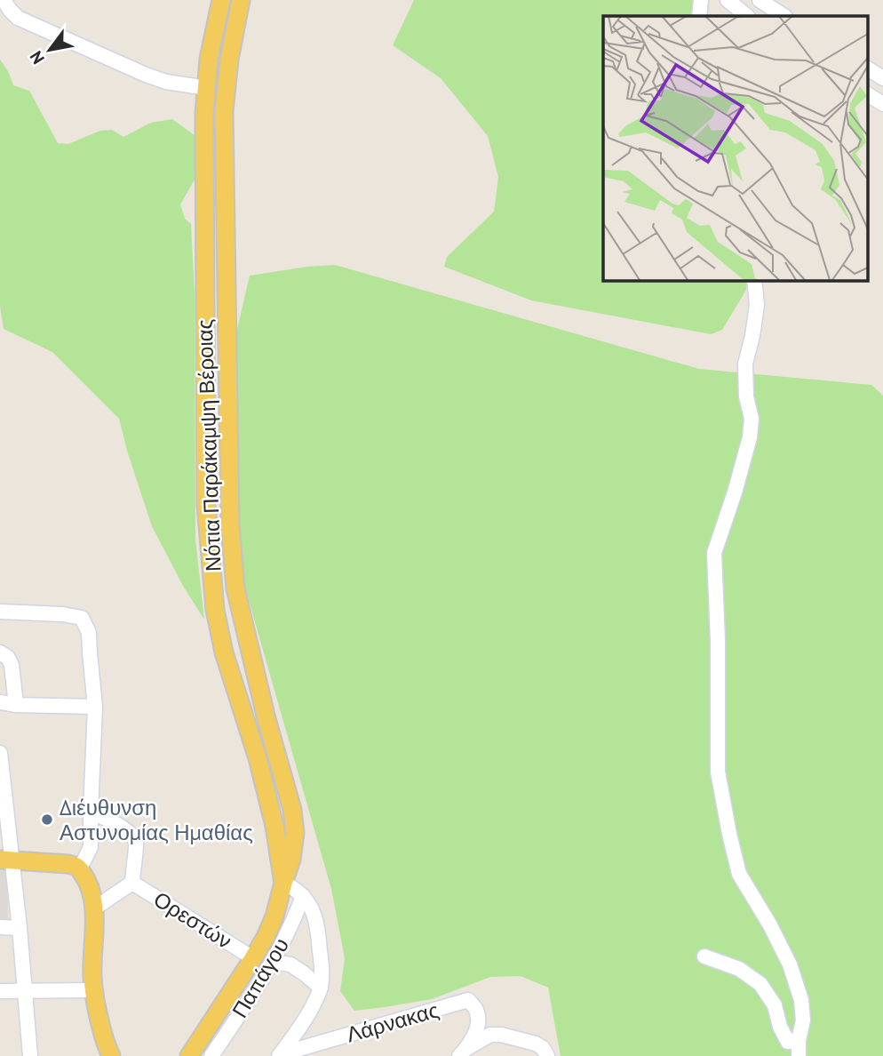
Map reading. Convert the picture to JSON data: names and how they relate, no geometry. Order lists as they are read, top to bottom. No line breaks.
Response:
{"streets":{"main road":["Νότια Παράκαμψη Βέροιας"],"street":["Ορεστών","Παπάγου","Λάρνακας"]},"crossings":[["Νότια Παράκαμψη Βέροιας","Ορεστών"]],"places":["Διέυθυνση Αστυνομίας Ημαθίας"],"north":"bottom left"}
